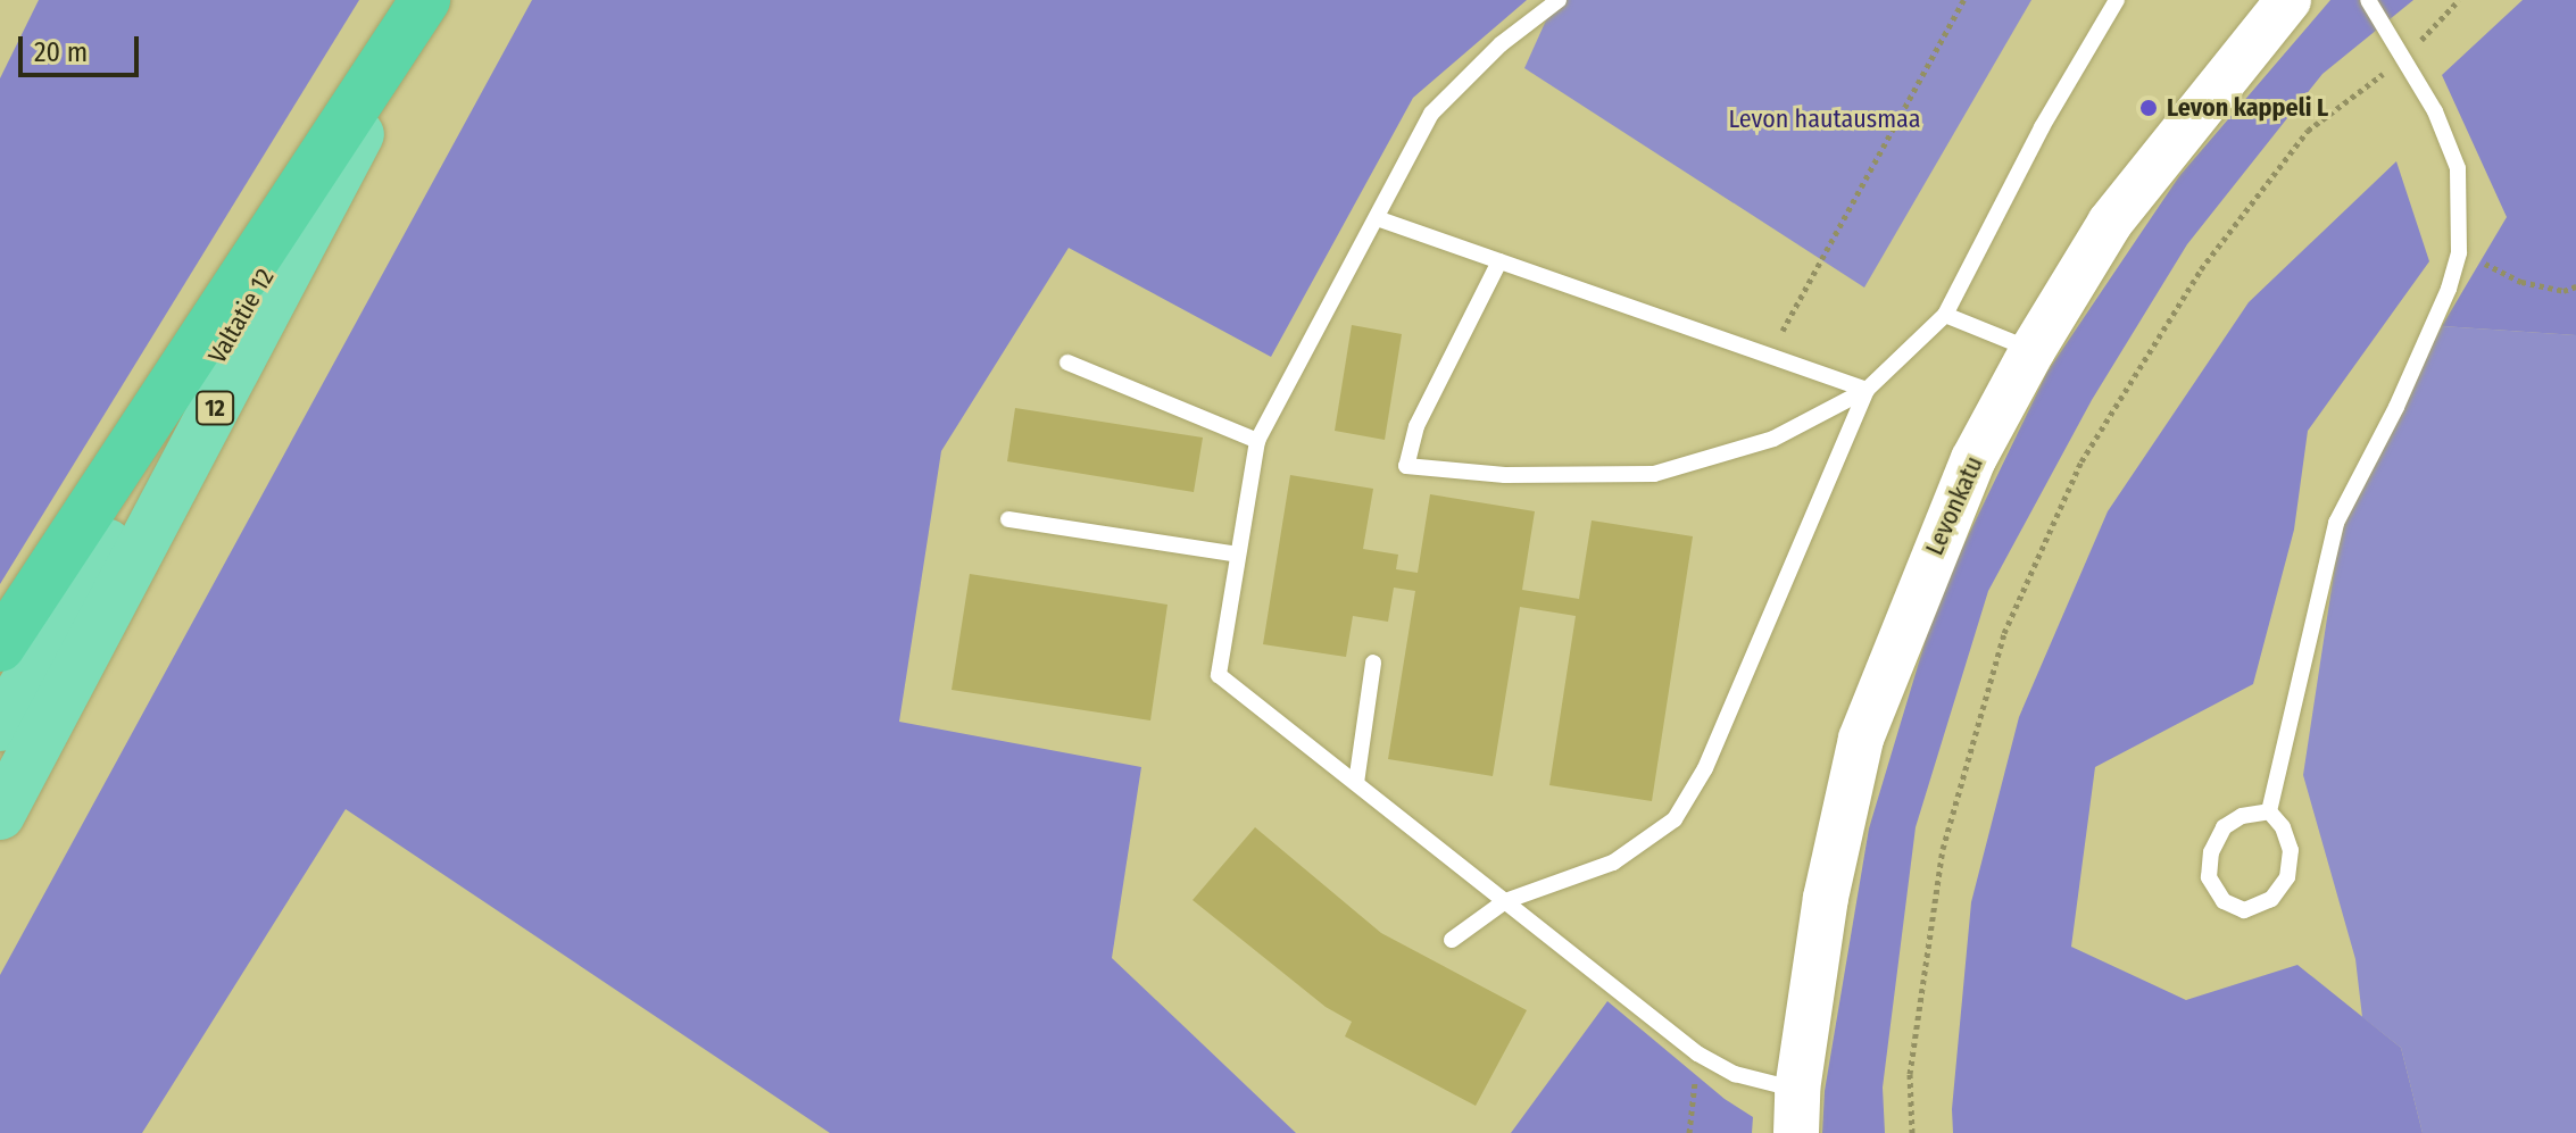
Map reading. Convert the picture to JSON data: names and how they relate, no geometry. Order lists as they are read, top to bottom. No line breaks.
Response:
{"streets":{"highway":["Valtatie 12","12"],"main road":["Levonkatu"]},"crossings":[["Valtatie 12","12"]],"parks":["Levon hautausmaa"],"places":["Levon kappeli L"],"scale_bar":"20 m"}
